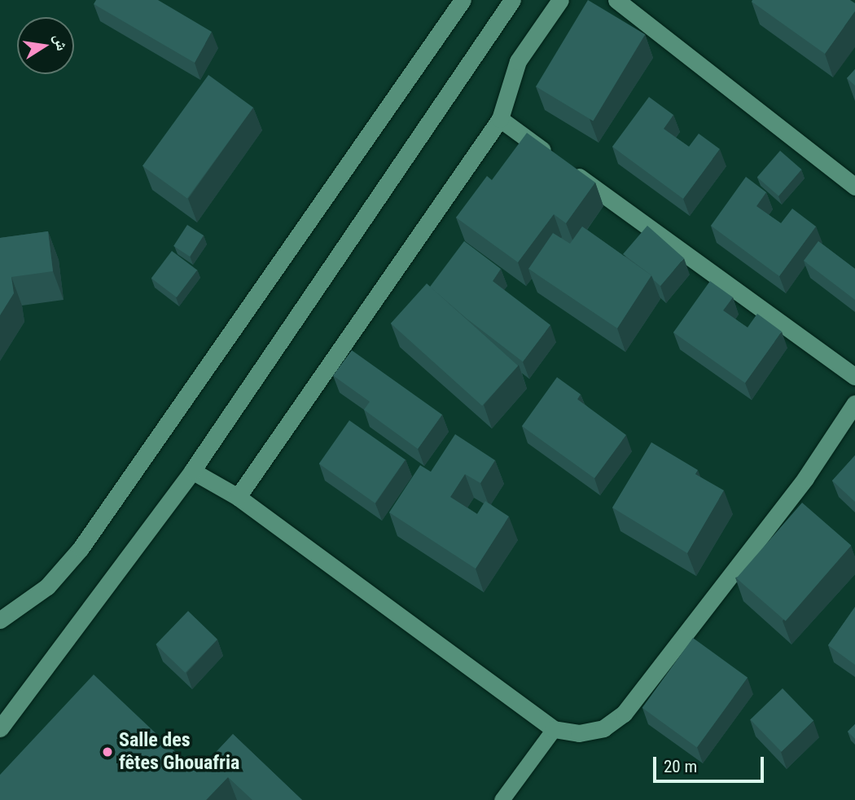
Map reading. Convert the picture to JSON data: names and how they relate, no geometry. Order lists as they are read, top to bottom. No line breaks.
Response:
{"places":["Salle des fêtes Ghouafria"],"scale_bar":"20 m","north":"right"}
